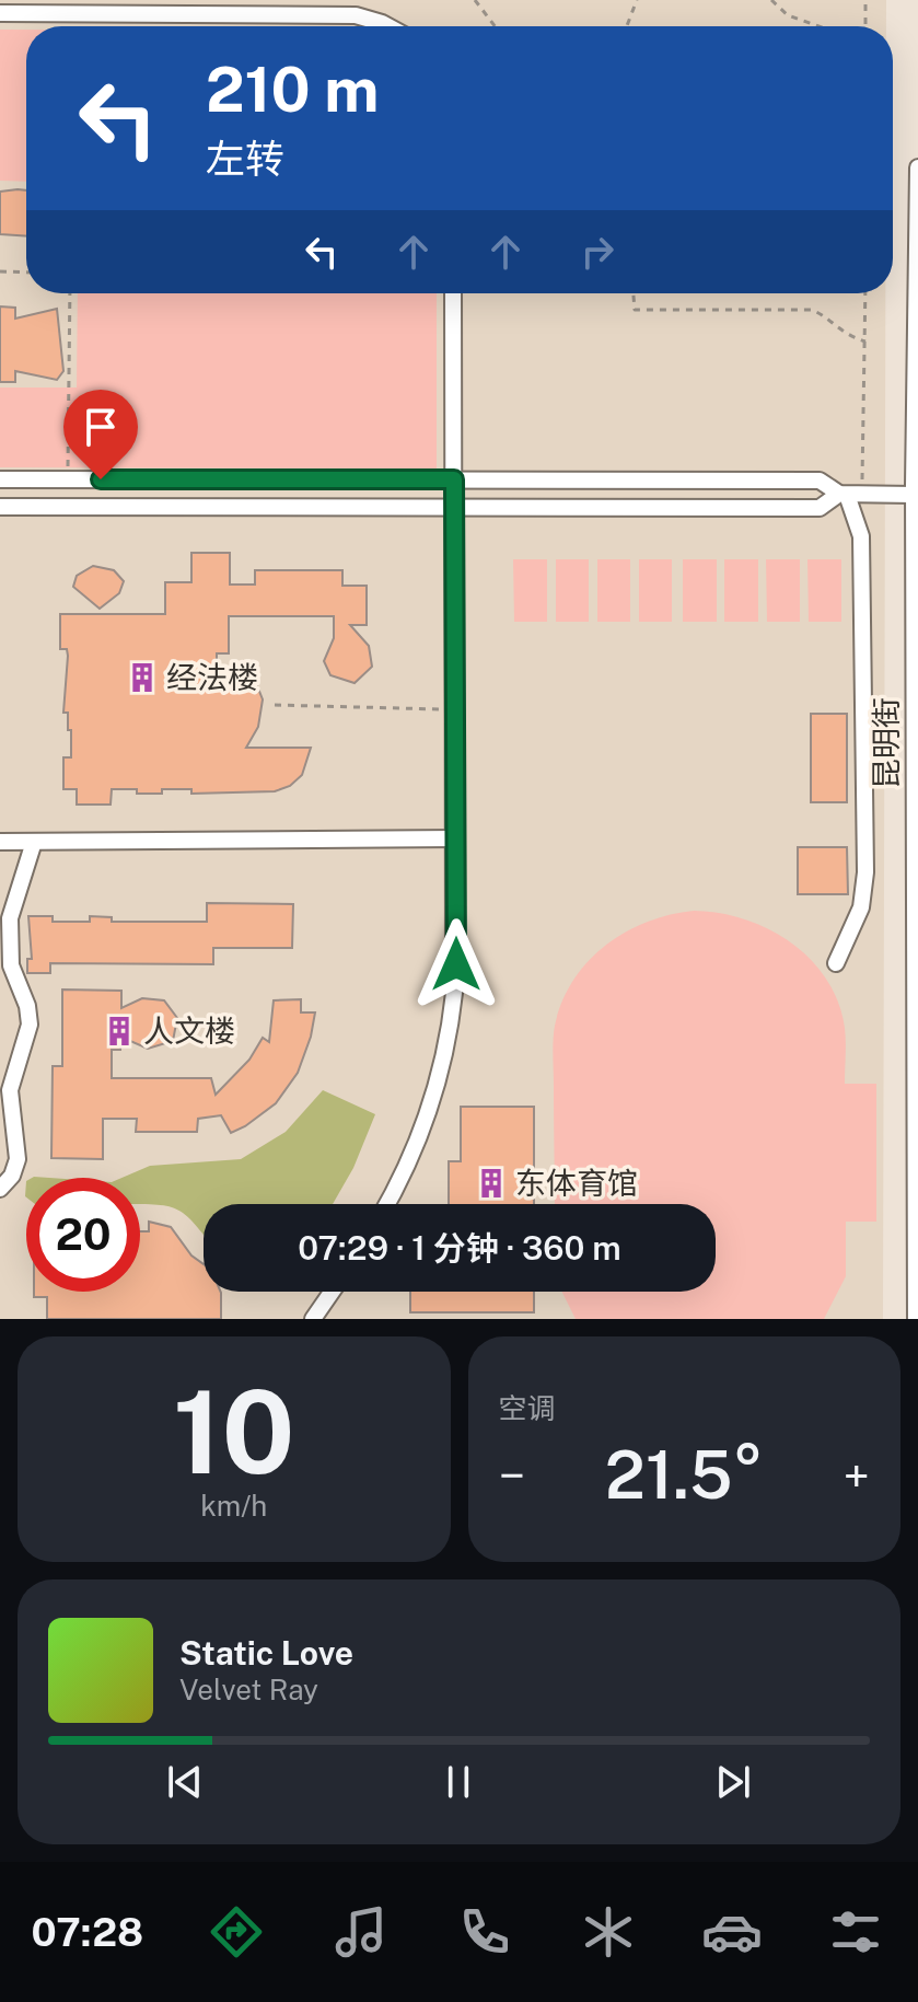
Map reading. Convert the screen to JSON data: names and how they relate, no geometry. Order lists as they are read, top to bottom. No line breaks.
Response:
{"streets":{"street":["昆明街"]},"places":{"building":["经法楼","人文楼","东体育馆"]},"page":{"turn":["210 m","左转"],"limit":"20","trip":"07:29 · 1 分钟 · 360 m","tile":[["10","km/h"],"空调"],"heat":["−","21.5°","+"],"song":["Static Love","Velvet Ray"],"tabs":"07:28"}}
